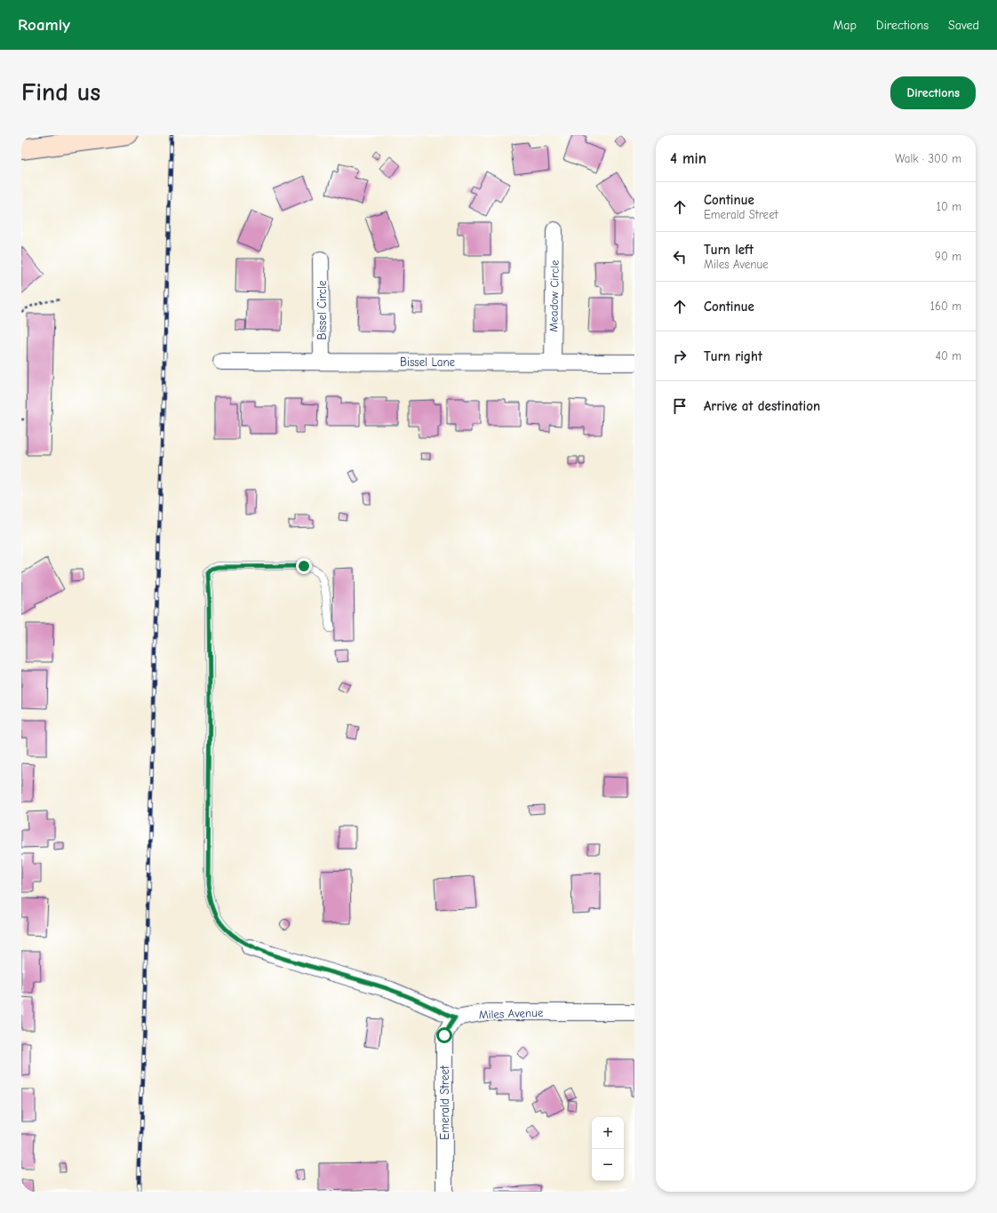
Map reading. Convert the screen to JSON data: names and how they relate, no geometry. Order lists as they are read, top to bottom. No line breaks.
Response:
{"streets":{"street":["Meadow Circle","Bissel Circle","Bissel Lane","Miles Avenue","Emerald Street"]},"crossings":[["Meadow Circle","Bissel Lane"],["Bissel Circle","Bissel Lane"],["Miles Avenue","Emerald Street"]],"page":{"header":"Roamly","nav":["Map","Directions","Saved"],"buttons":"Directions","title":"Find us","heading":["4 min","Walk · 300 m"],"list":[["Continue","Emerald Street","10 m"],["Turn left","Miles Avenue","90 m"],["Continue","160 m"],["Turn right","40 m"],"Arrive at destination"],"map_buttons":["+","−"]}}
